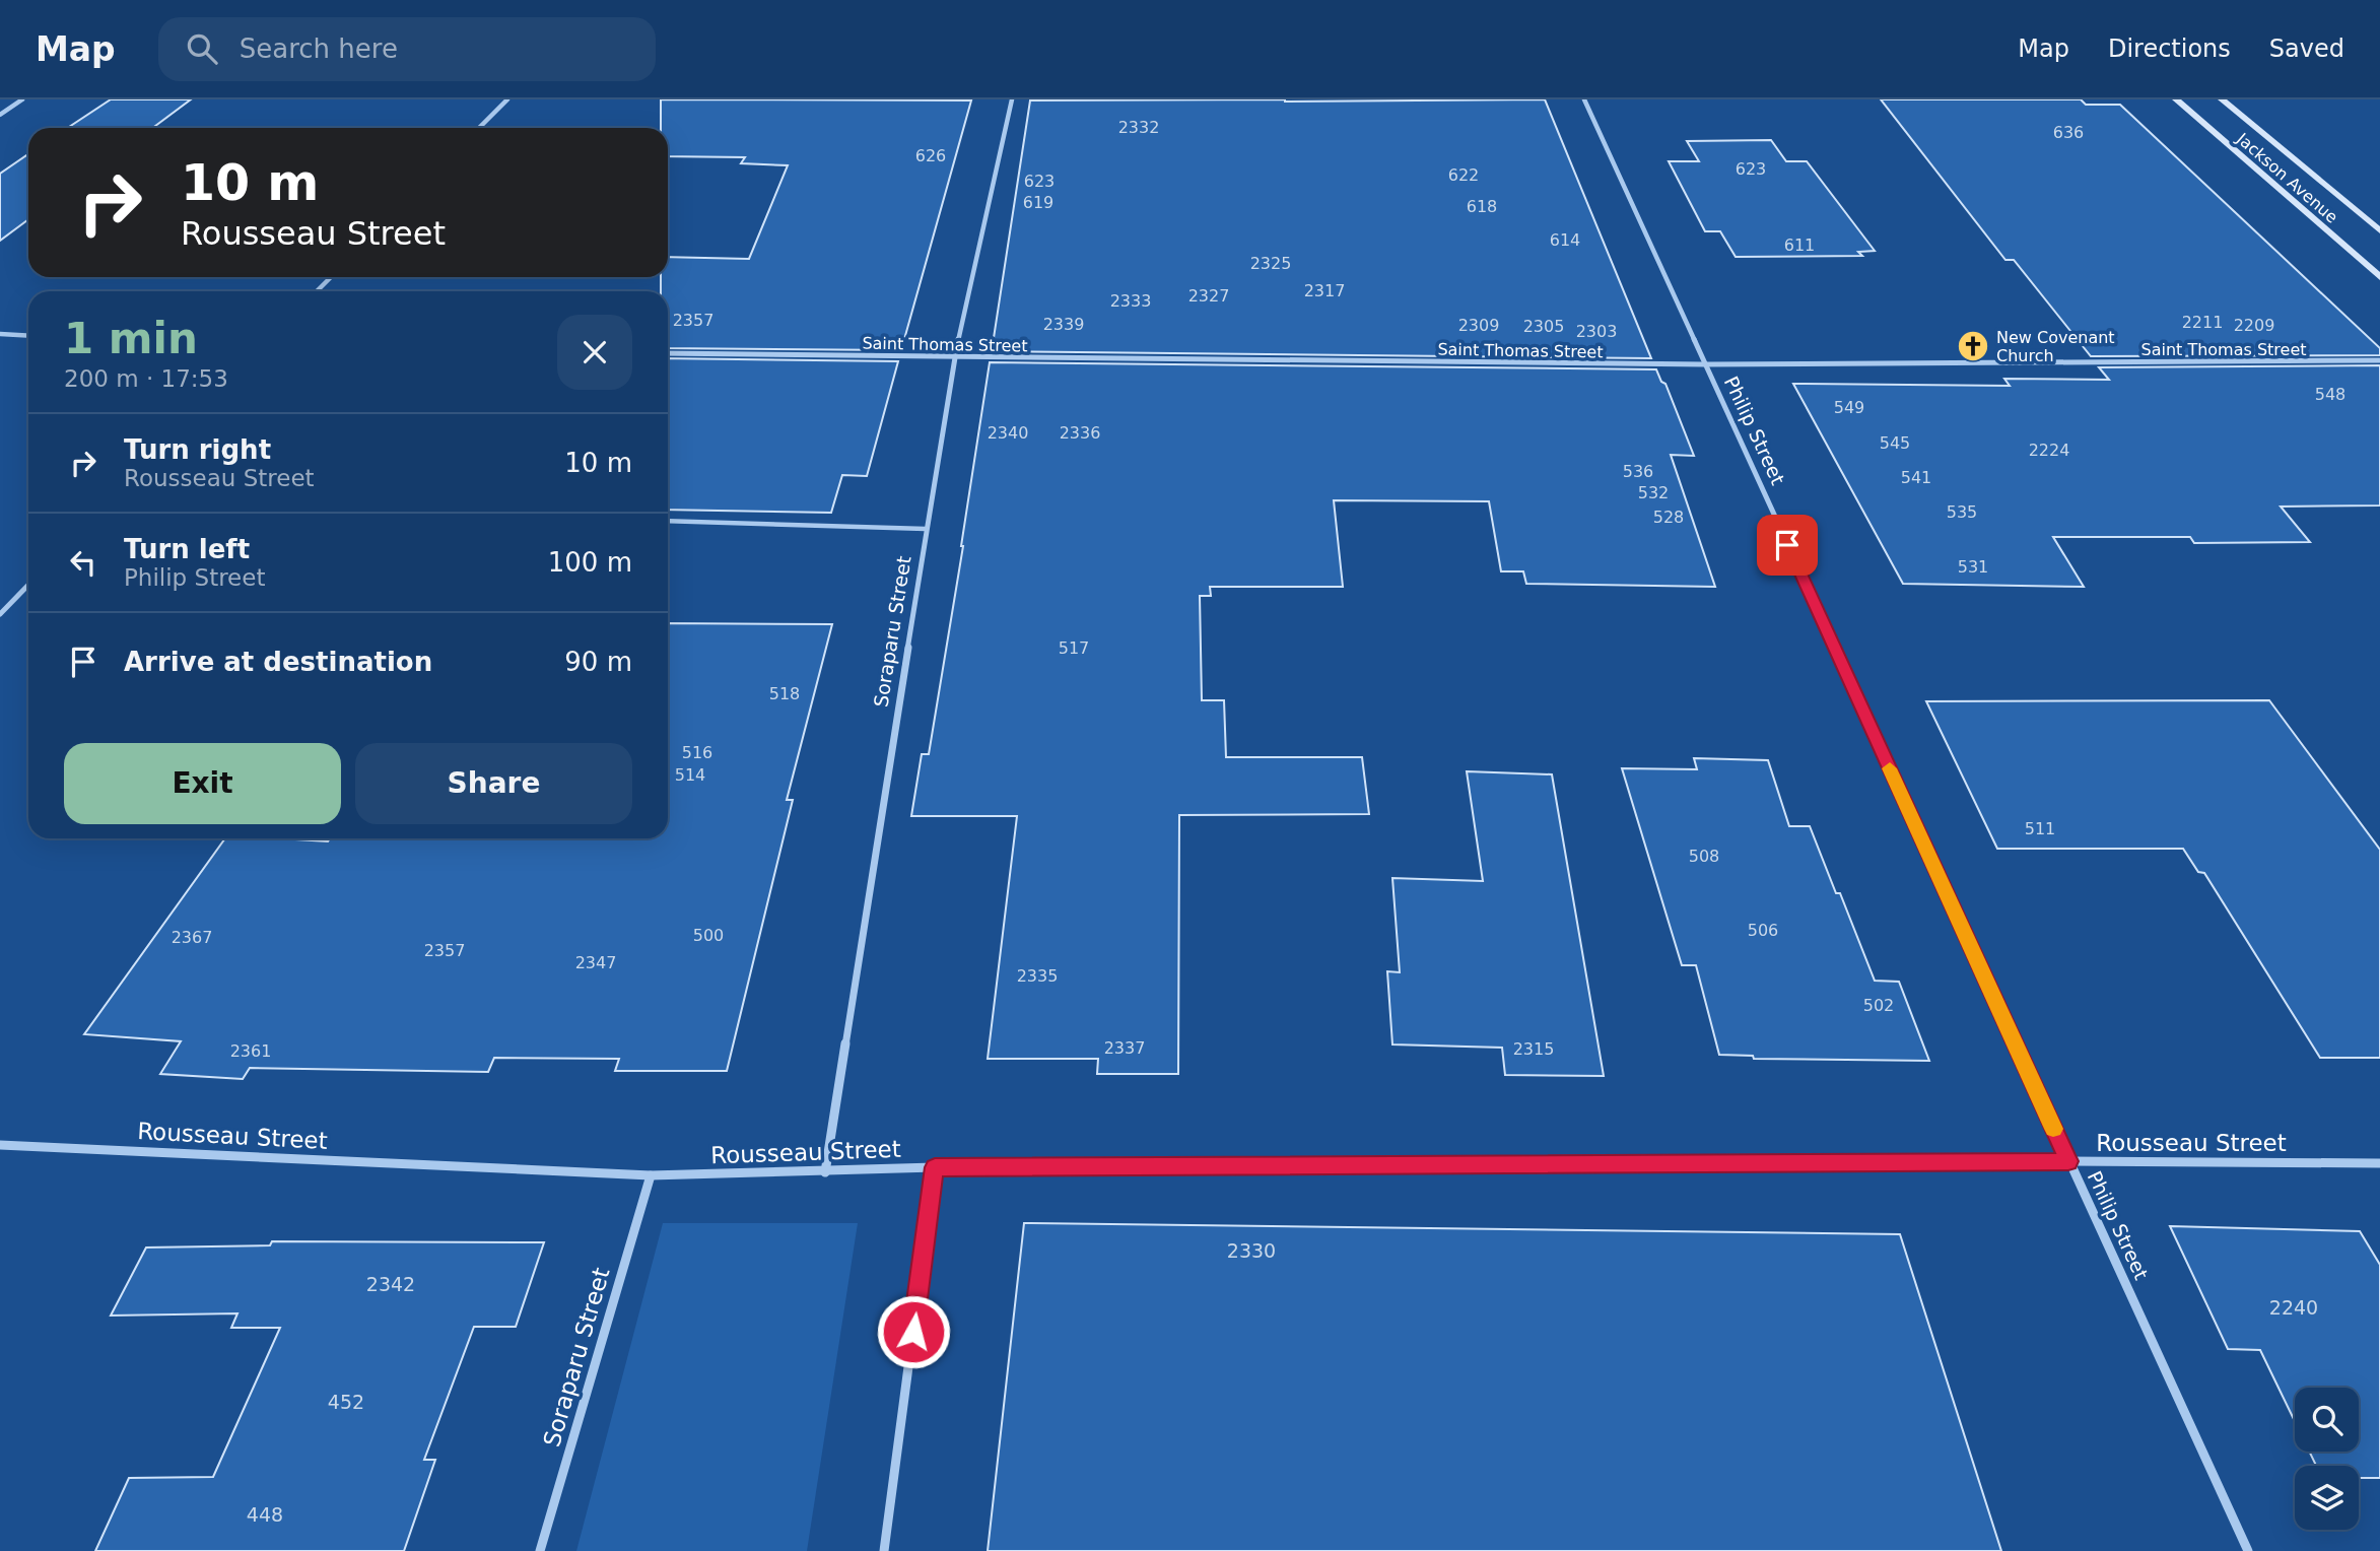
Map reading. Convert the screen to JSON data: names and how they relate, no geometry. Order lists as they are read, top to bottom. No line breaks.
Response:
{"streets":{"street":["Jackson Avenue","Saint Thomas Street","Philip Street","Soraparu Street","Rousseau Street"]},"crossings":[["Saint Thomas Street","Philip Street"],["Saint Thomas Street","Soraparu Street"],["Philip Street","Rousseau Street"],["Soraparu Street","Rousseau Street"]],"places":{"church":["New Covenant Church"]},"house_numbers":["2332","636","626","623","622","623","619","618","614","611","2325","2317","2327","2333","2357","2211","2339","2309","2209","2305","2303","548","549","2340","2336","545","2224","536","541","532","535","528","531","517","518","516","514","511","508","506","500","2367","2357","2347","2335","502","2337","2315","2361","2330","2342","2240","452","448"],"page":{"header":"Map","search":"Search here","nav":["Map","Directions","Saved"],"turn":["10 m","Rousseau Street"],"heading":["1 min","200 m · 17:53"],"list":[{"name":"Turn right","note":"Rousseau Street","value":"10 m"},{"name":"Turn left","note":"Philip Street","value":"100 m"},{"name":"Arrive at destination","value":"90 m"}],"buttons":["Exit","Share"]}}
